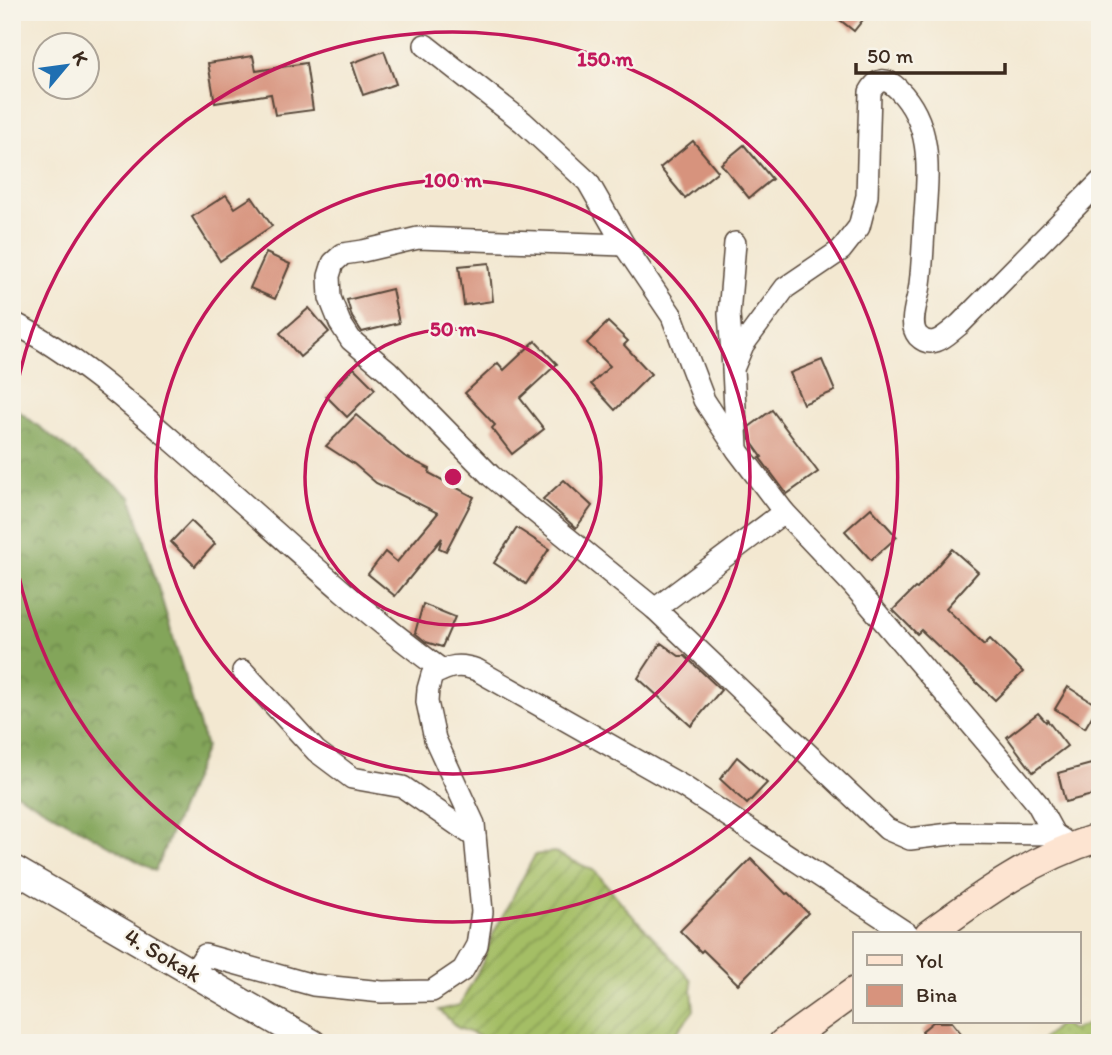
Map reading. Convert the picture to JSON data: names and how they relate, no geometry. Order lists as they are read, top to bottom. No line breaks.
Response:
{"streets":{"street":["4. Sokak"]},"legend":["Yol","Bina"],"scale_bar":"50 m","north":"top right","rings":["150 m","100 m","50 m"]}
